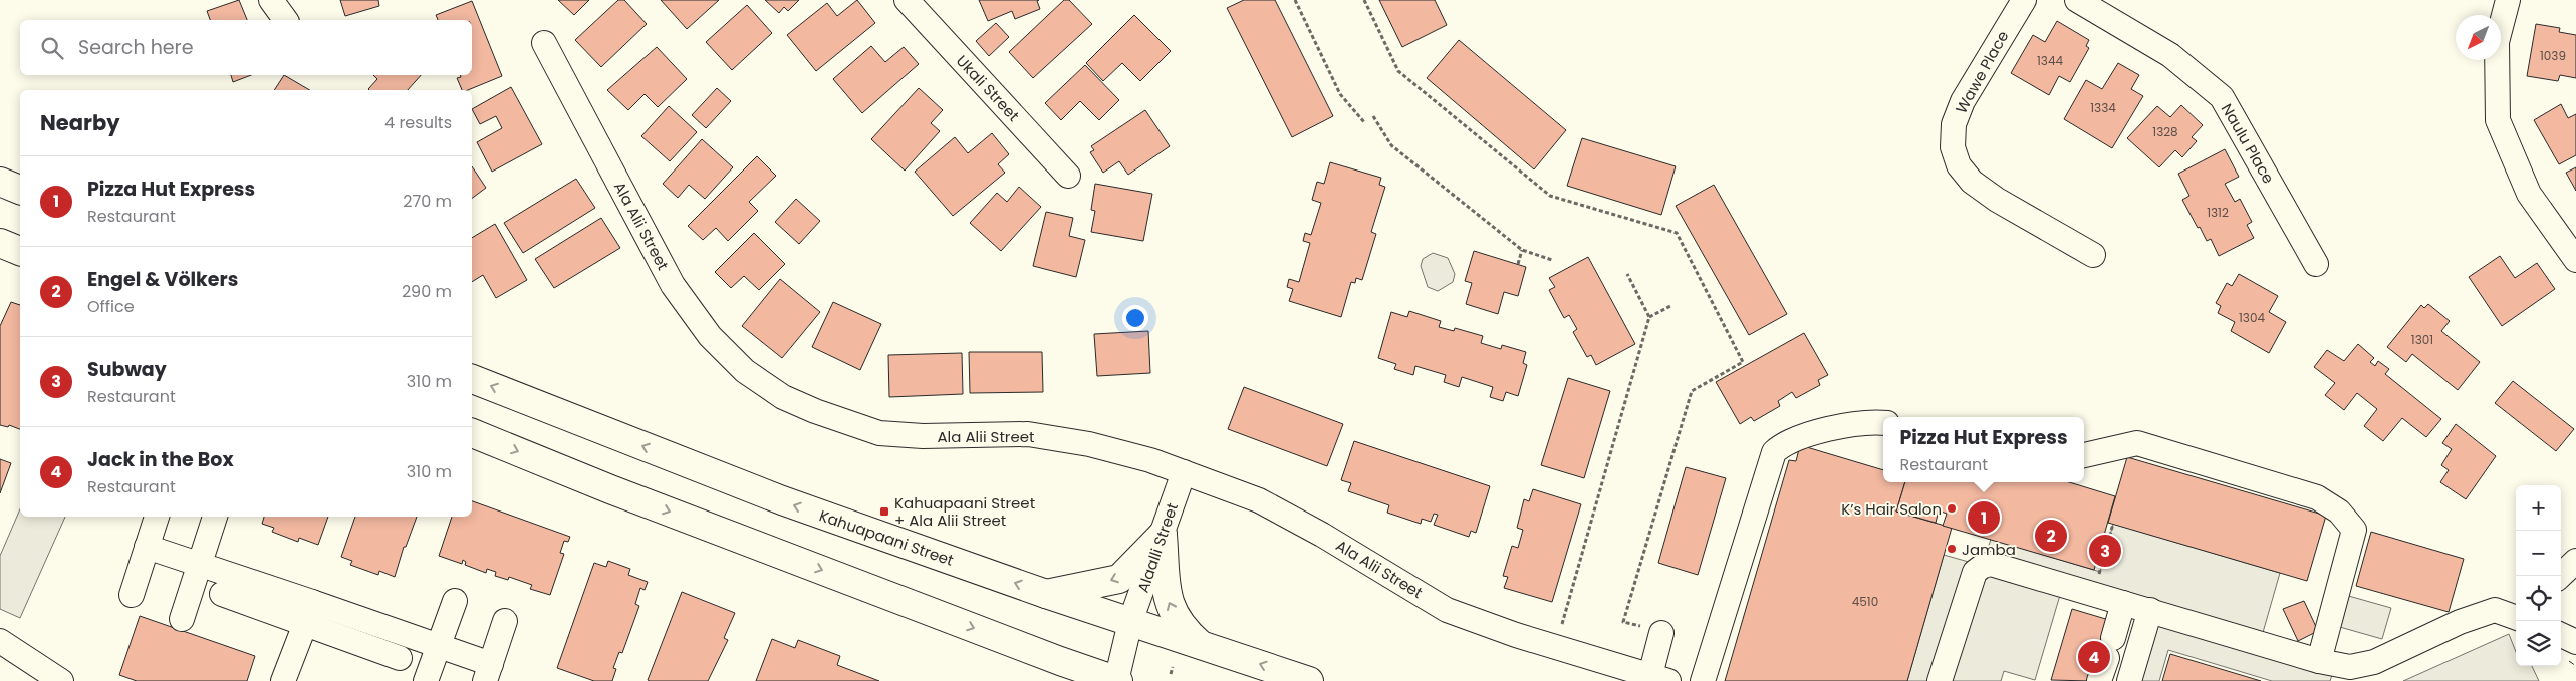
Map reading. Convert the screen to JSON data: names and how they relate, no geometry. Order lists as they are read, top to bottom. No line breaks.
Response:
{"streets":{"main road":["Kahuapaani Street"],"street":["Wawe Place","Ukali Street","Naulu Place","Ala Alii Street","Alaalli Street"]},"crossings":[["Ala Alii Street","Alaalli Street"],["Kahuapaani Street","Alaalli Street"]],"places":{"other":["K’s Hair Salon","Jamba"],"transit":["Kahuapaani Street + Ala Alii Street"]},"house_numbers":["1039","1344","1334","1328","1312","1304","1301","4510"],"north":"bottom left","page":{"search":"Search here","heading":["Nearby","4 results"],"list":[{"mark":"1","name":"Pizza Hut Express","note":"Restaurant","value":"270 m"},{"mark":"2","name":"Engel & Völkers","note":"Office","value":"290 m"},{"mark":"3","name":"Subway","note":"Restaurant","value":"310 m"},{"mark":"4","name":"Jack in the Box","note":"Restaurant","value":"310 m"}],"popup":["Pizza Hut Express","Restaurant"],"map_buttons":["+","−"],"pins":["1","2","3","4"]}}
